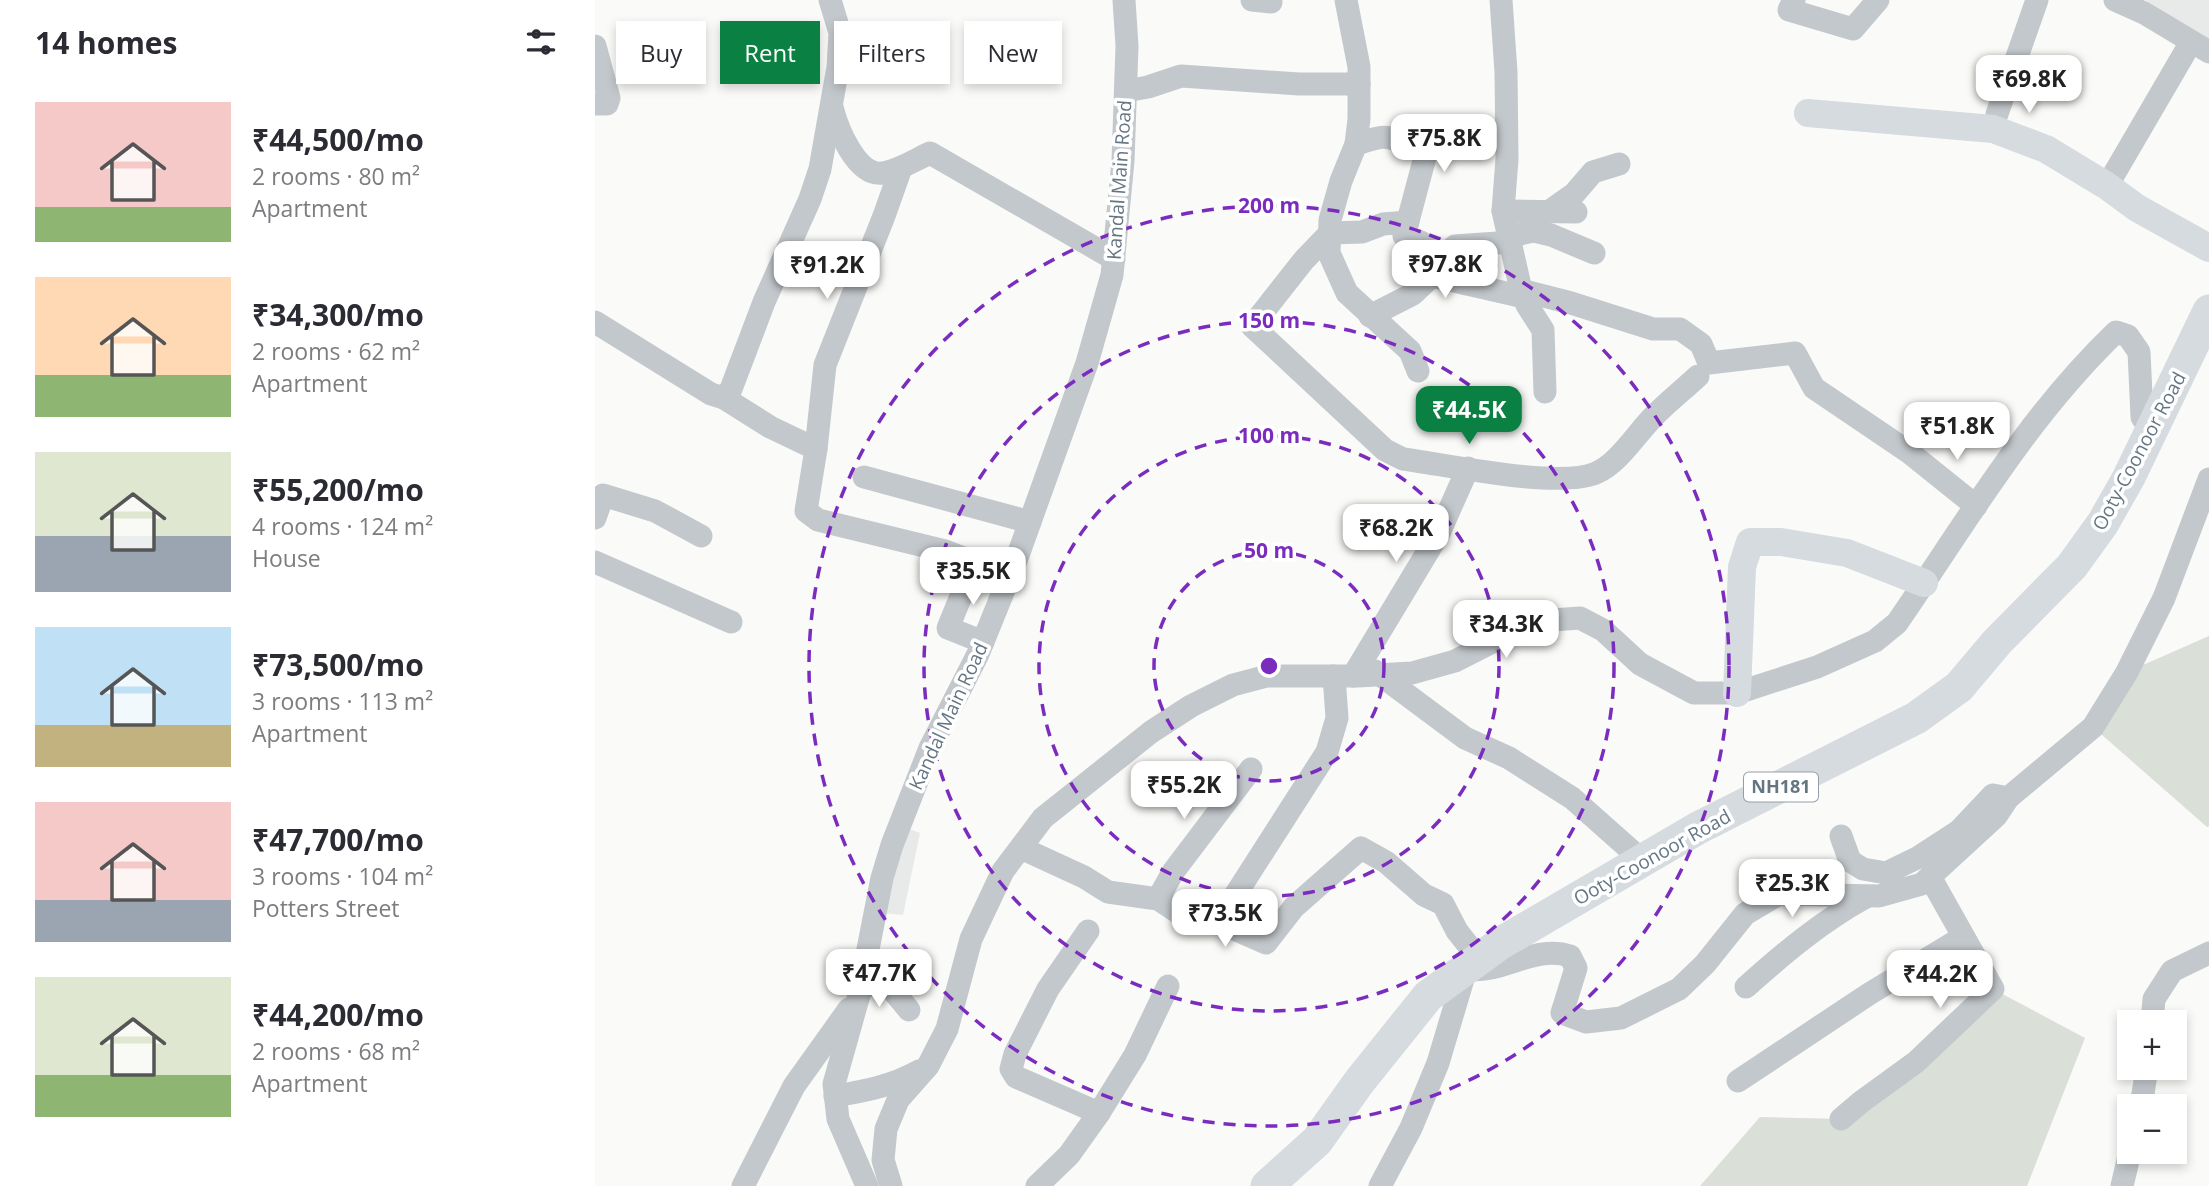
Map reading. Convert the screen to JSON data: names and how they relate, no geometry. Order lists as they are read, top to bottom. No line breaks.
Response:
{"streets":{"highway":["Ooty-Coonoor Road","NH181"],"street":["Kandal Main Road"]},"page":{"heading":"14 homes","chip":["Buy","Rent","Filters","New"],"price":["₹69.8K","₹75.8K","₹97.8K","₹91.2K","₹44.5K","₹51.8K","₹68.2K","₹35.5K","₹34.3K","₹55.2K","₹25.3K","₹73.5K","₹47.7K","₹44.2K"],"list":[{"name":"₹44,500/mo","note":"2 rooms · 80 m² · Apartment"},{"name":"₹34,300/mo","note":"2 rooms · 62 m² · Apartment"},{"name":"₹55,200/mo","note":"4 rooms · 124 m² · House"},{"name":"₹73,500/mo","note":"3 rooms · 113 m² · Apartment"},{"name":"₹47,700/mo","note":"3 rooms · 104 m² · Potters Street"},{"name":"₹44,200/mo","note":"2 rooms · 68 m² · Apartment"}],"map_buttons":["+","−"]},"rings":["200 m","150 m","100 m","50 m"]}
